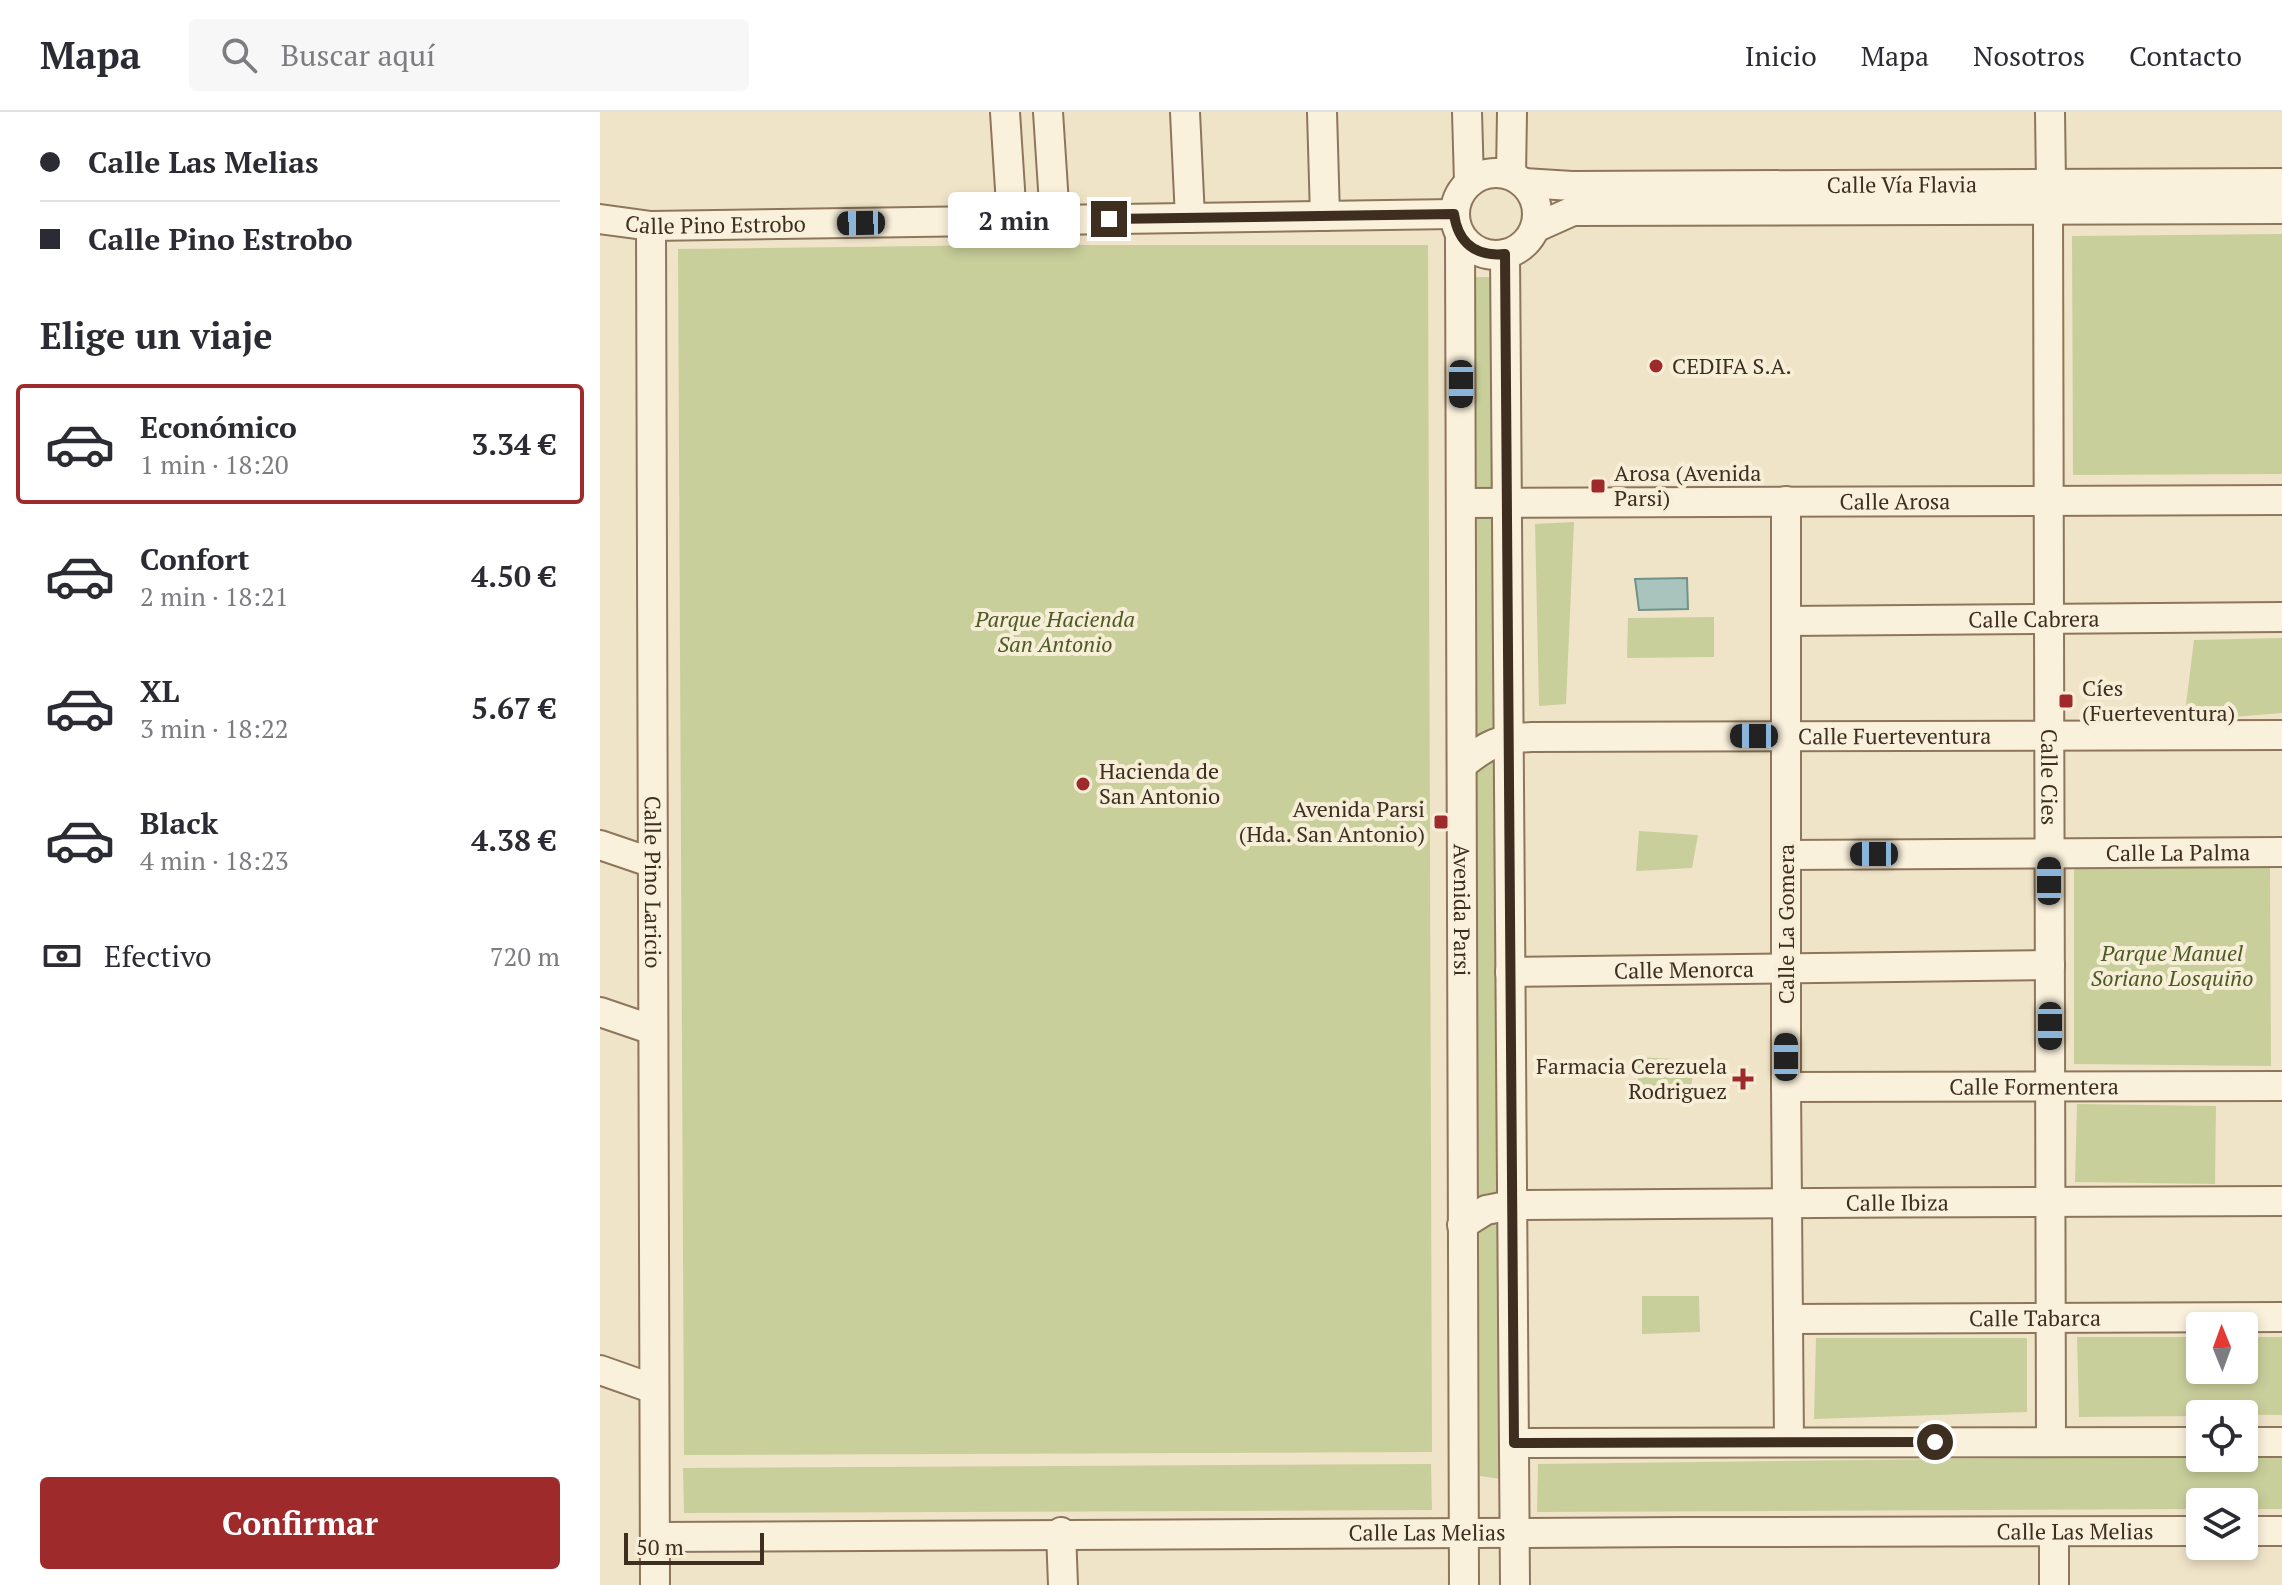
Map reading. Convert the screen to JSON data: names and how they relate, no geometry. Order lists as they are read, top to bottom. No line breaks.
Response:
{"streets":{"street":["Calle Vía Flavia","Calle Pino Estrobo","Calle Arosa","Calle Cabrera","Calle Fuerteventura","Calle Cies","Calle La Palma","Calle Pino Laricio","Avenida Parsi","Calle La Gomera","Calle Menorca","Calle Formentera","Calle Ibiza","Calle Tabarca","Calle Las Melias"]},"crossings":[["Calle Vía Flavia","Calle Pino Estrobo"],["Calle Vía Flavia","Calle Cies"],["Calle Vía Flavia","Avenida Parsi"],["Calle Pino Estrobo","Calle Pino Laricio"],["Calle Pino Estrobo","Avenida Parsi"],["Calle Arosa","Calle Cies"],["Calle Arosa","Avenida Parsi"],["Calle Arosa","Calle La Gomera"],["Calle Cabrera","Calle Cies"],["Calle Cabrera","Calle La Gomera"],["Calle Fuerteventura","Calle Cies"],["Calle Fuerteventura","Calle La Gomera"],["Calle Cies","Calle La Palma"],["Calle Cies","Calle Menorca"],["Calle Cies","Calle Formentera"],["Calle Cies","Calle Ibiza"],["Calle Cies","Calle Tabarca"],["Calle La Palma","Calle La Gomera"],["Calle Pino Laricio","Calle Las Melias"],["Avenida Parsi","Calle Ibiza"],["Avenida Parsi","Calle Las Melias"],["Calle La Gomera","Calle Menorca"],["Calle La Gomera","Calle Formentera"],["Calle La Gomera","Calle Ibiza"],["Calle La Gomera","Calle Tabarca"]],"parks":["Parque Hacienda San Antonio","Parque Manuel Soriano Losquiño"],"places":{"other":["CEDIFA S.A.","Hacienda de San Antonio"],"transit":["Arosa (Avenida Parsi)","Cíes (Fuerteventura)","Avenida Parsi (Hda. San Antonio)"],"health":["Farmacia Cerezuela Rodriguez"]},"scale_bar":"50 m","north":"top","page":{"header":"Mapa","search":"Buscar aquí","nav":["Inicio","Mapa","Nosotros","Contacto"],"banner":["Calle Las Melias","Calle Pino Estrobo"],"bubble":"2 min","heading":"Elige un viaje","list":[{"name":"Económico","note":"1 min · 18:20","value":"3.34 €"},{"name":"Confort","note":"2 min · 18:21","value":"4.50 €"},{"name":"XL","note":"3 min · 18:22","value":"5.67 €"},{"name":"Black","note":"4 min · 18:23","value":"4.38 €"}],"pay":["Efectivo","720 m"],"buttons":"Confirmar","scale":"50 m"}}
